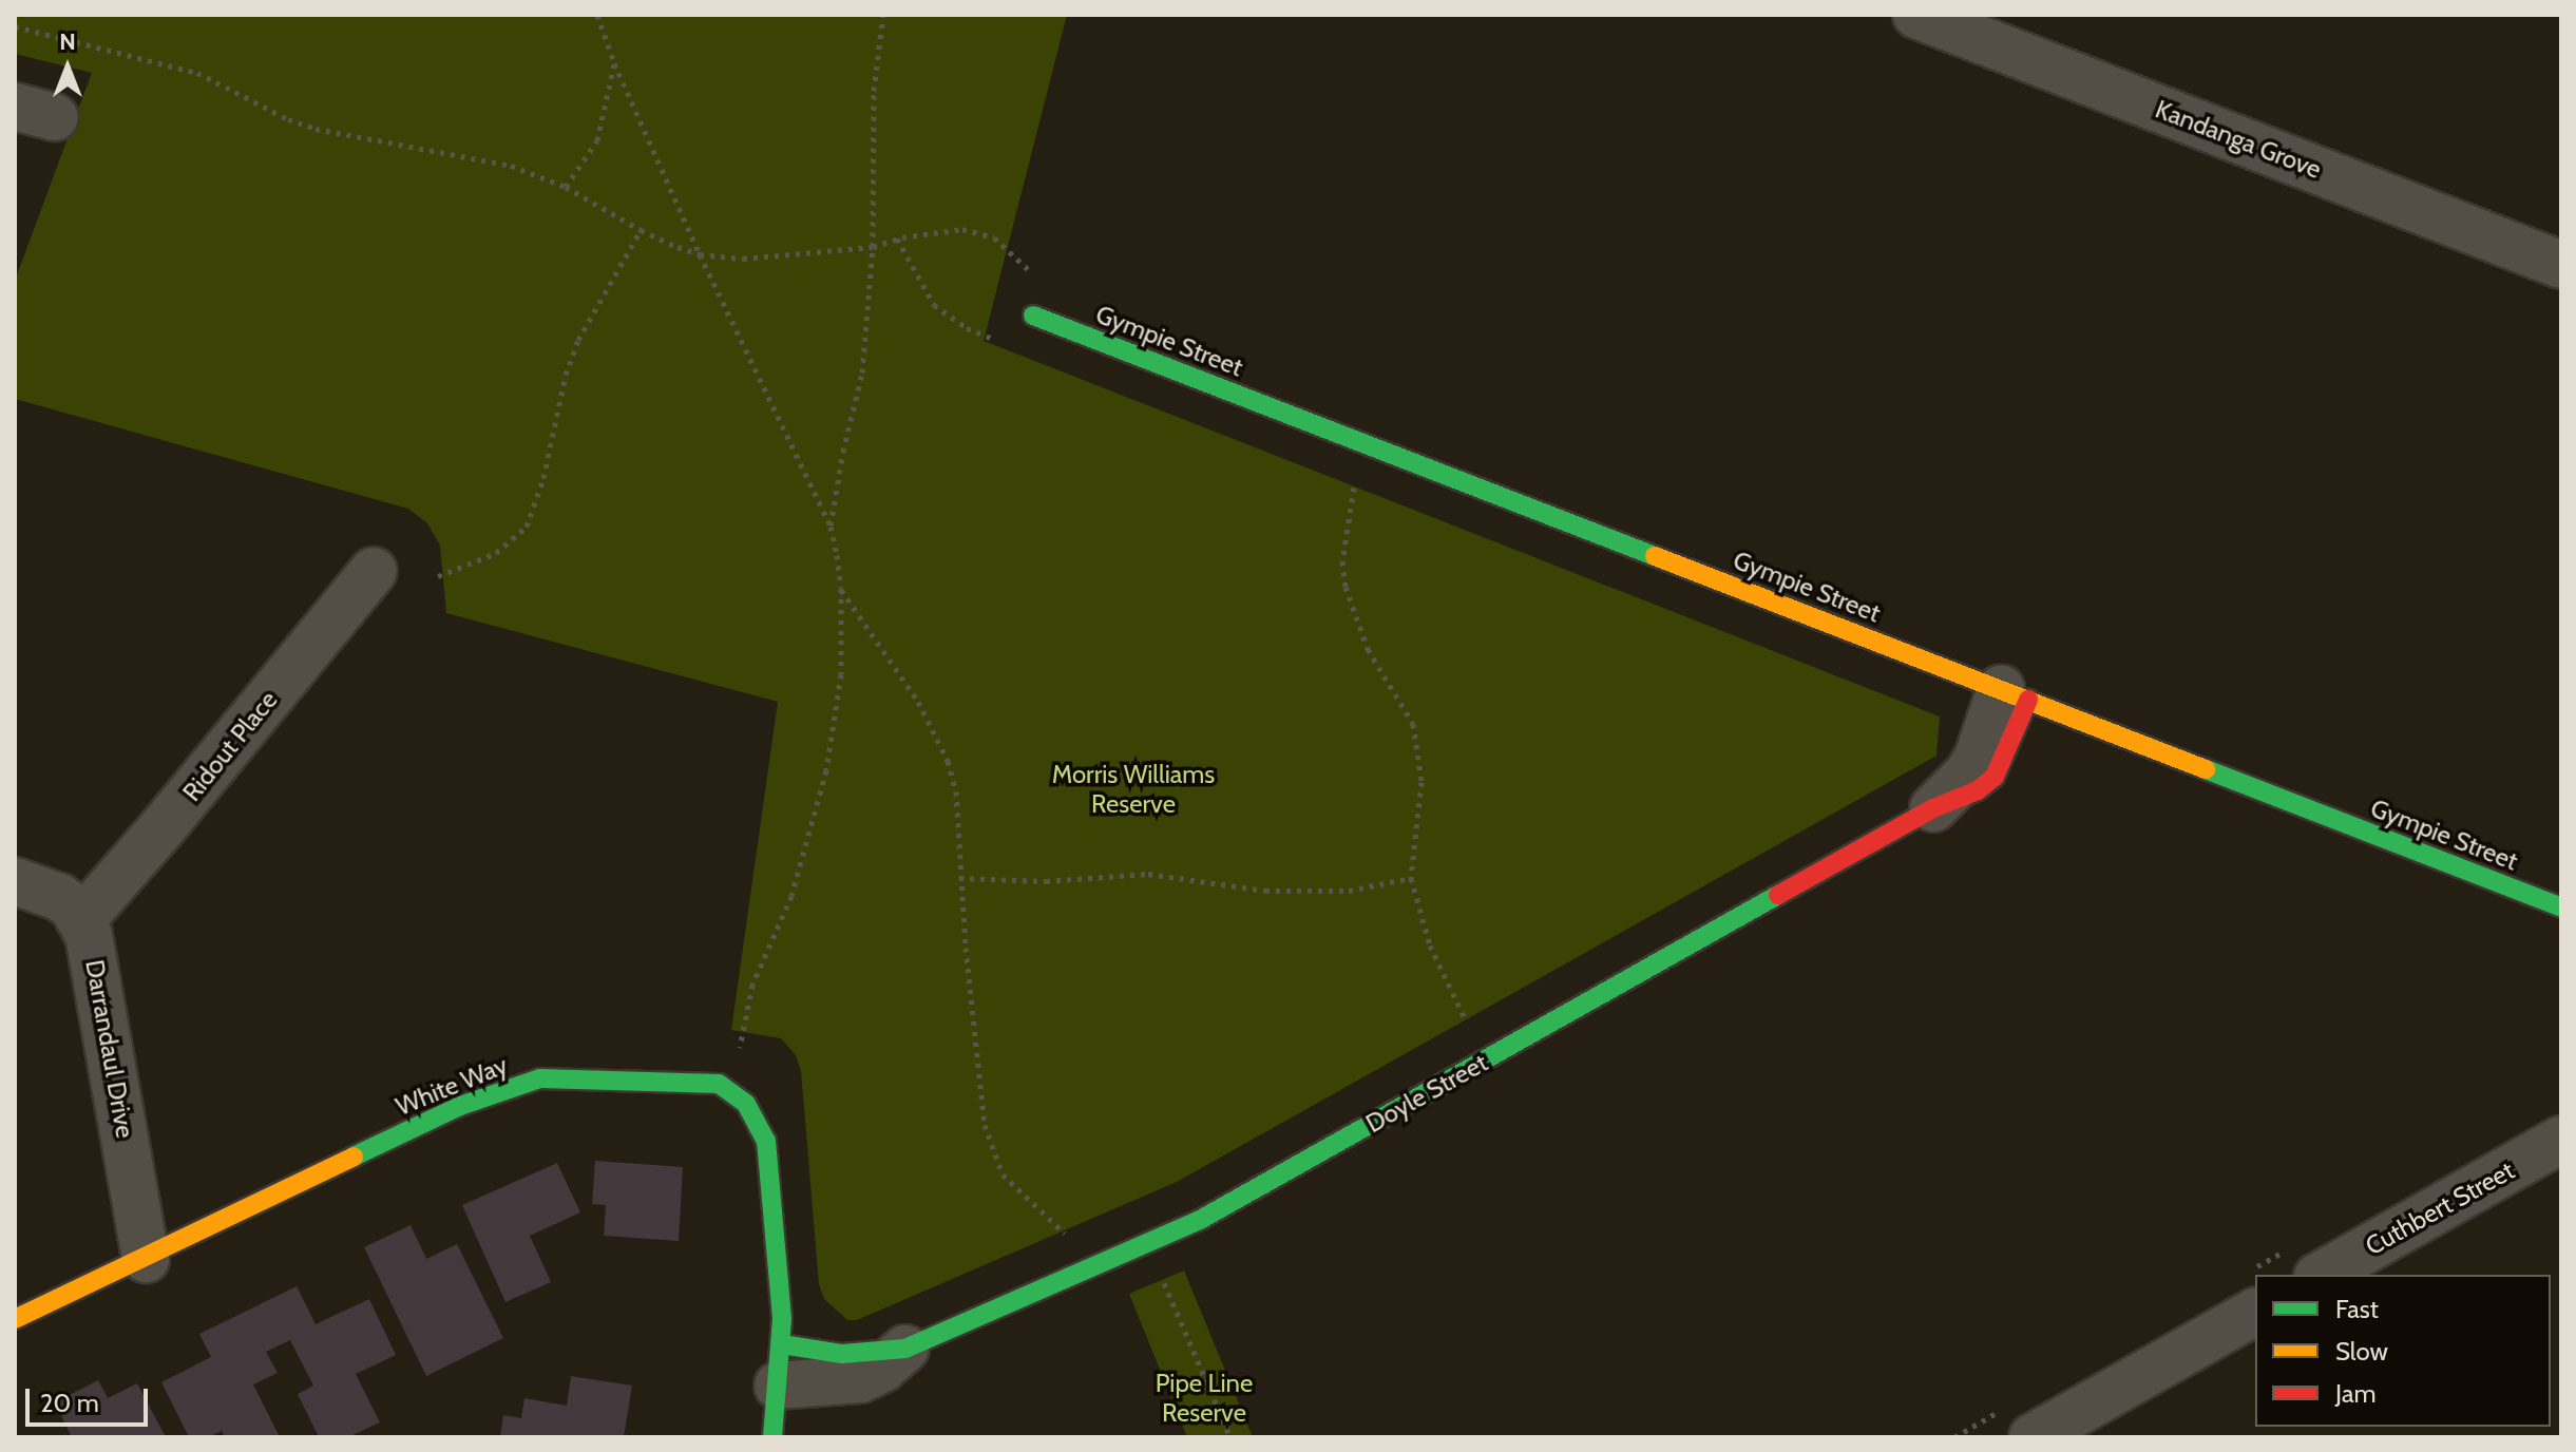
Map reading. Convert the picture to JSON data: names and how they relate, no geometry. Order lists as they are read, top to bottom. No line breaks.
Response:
{"streets":{"street":["Kandanga Grove","Gympie Street","Ridout Place","Darrandaul Drive","White Way","Doyle Street","Cuthbert Street"]},"crossings":[["Gympie Street","Doyle Street"],["Ridout Place","Darrandaul Drive"],["Darrandaul Drive","White Way"]],"parks":["Morris Williams Reserve","Pipe Line Reserve"],"legend":["Fast","Slow","Jam"],"scale_bar":"20 m","north":"top"}
